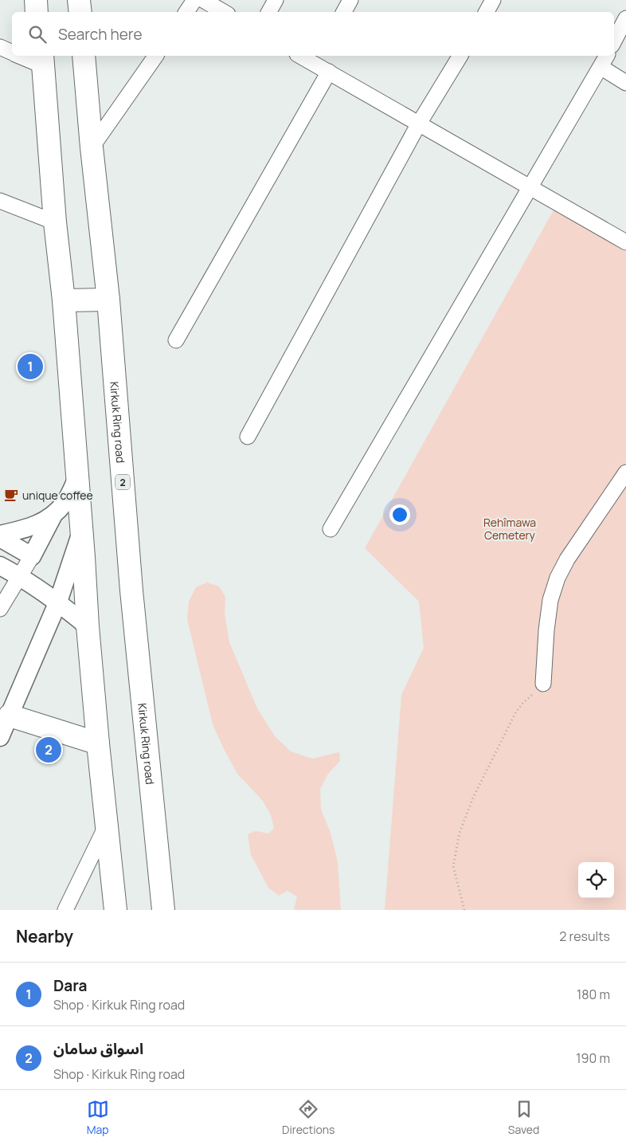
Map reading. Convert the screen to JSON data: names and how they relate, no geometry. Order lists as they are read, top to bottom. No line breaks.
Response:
{"streets":{"highway":["Kirkuk Ring road","2"]},"parks":["Rehîmawa Cemetery"],"places":{"cafe":["unique coffee"]},"page":{"search":"Search here","pins":["1","2"],"heading":["Nearby","2 results"],"list":[{"mark":"1","name":"Dara","note":"Shop · Kirkuk Ring road","value":"180 m"},{"mark":"2","name":"اسواق سامان","note":"Shop · Kirkuk Ring road","value":"190 m"}],"nav":["Map","Directions","Saved"]}}
